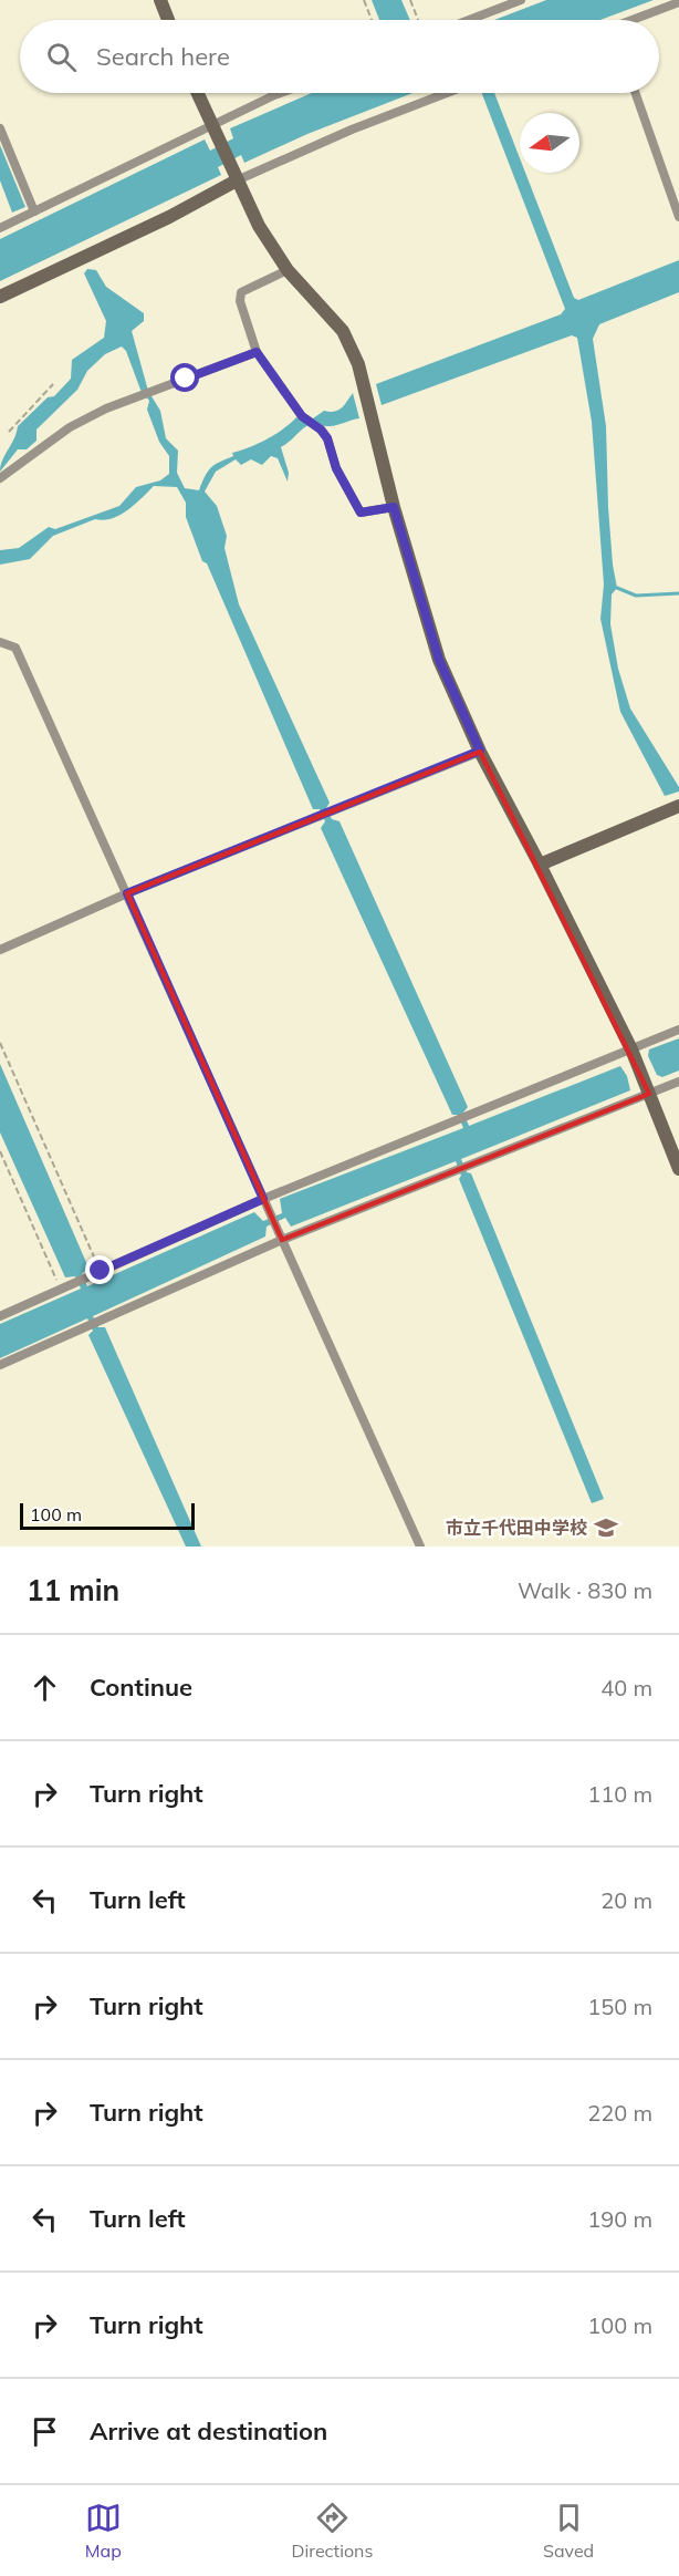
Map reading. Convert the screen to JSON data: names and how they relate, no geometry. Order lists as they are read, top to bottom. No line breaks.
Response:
{"places":{"school or university":["市立千代田中学校"]},"scale_bar":"100 m","north":"left","page":{"search":"Search here","scale":"100 m","heading":["11 min","Walk · 830 m"],"list":[["Continue","40 m"],["Turn right","110 m"],["Turn left","20 m"],["Turn right","150 m"],["Turn right","220 m"],["Turn left","190 m"],["Turn right","100 m"],"Arrive at destination"],"nav":["Map","Directions","Saved"]}}
